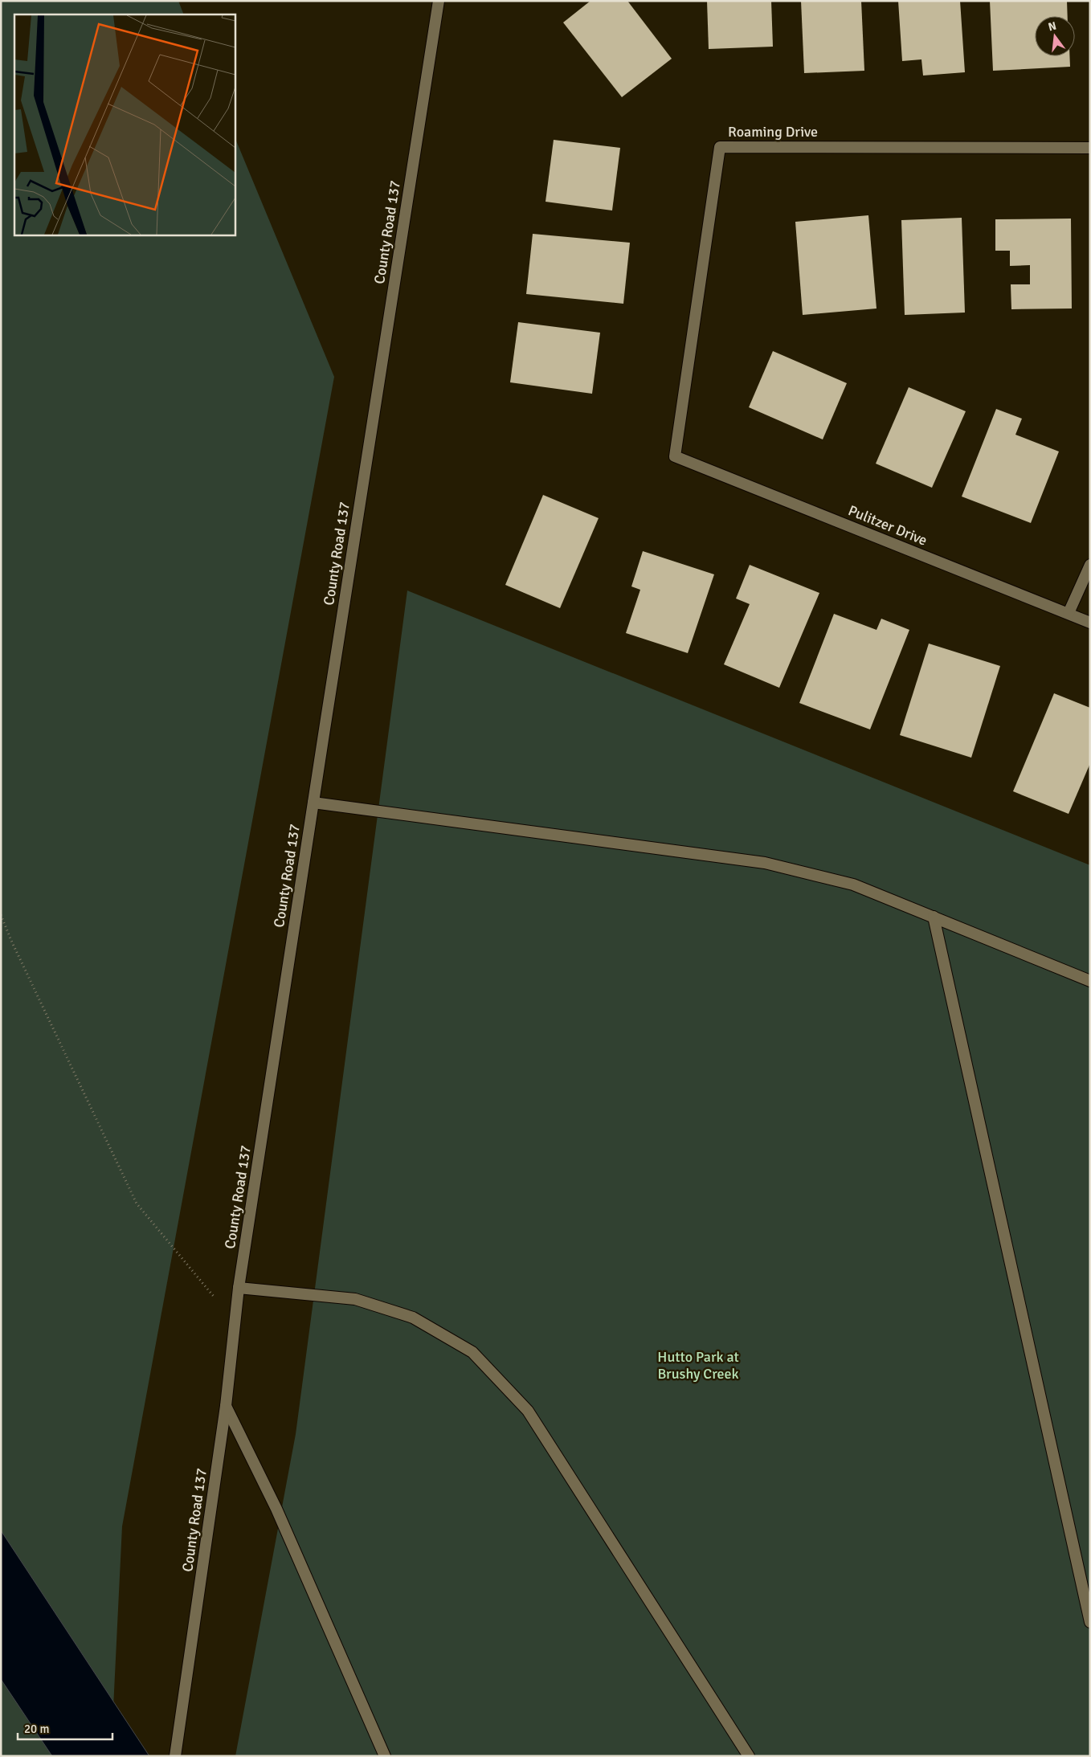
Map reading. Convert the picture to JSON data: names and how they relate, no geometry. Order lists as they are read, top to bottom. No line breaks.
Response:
{"streets":{"street":["Roaming Drive","County Road 137","Pulitzer Drive"]},"crossings":[["Roaming Drive","Pulitzer Drive"]],"parks":["Hutto Park at Brushy Creek"],"scale_bar":"20 m","north":"top"}
